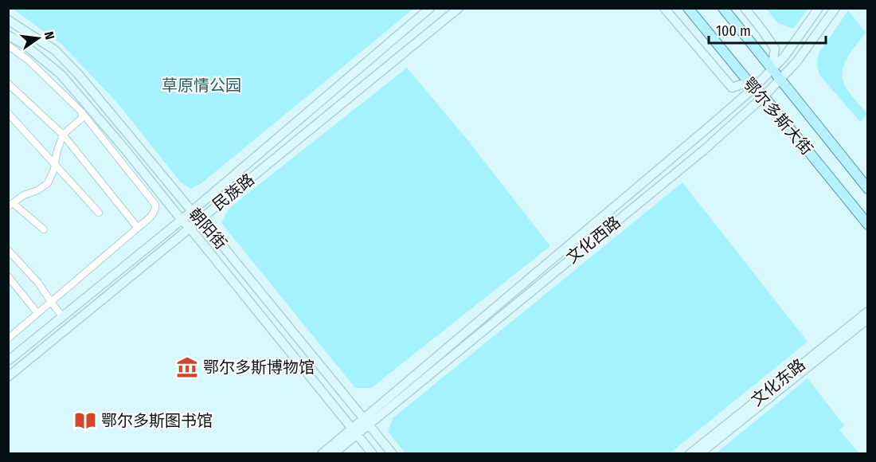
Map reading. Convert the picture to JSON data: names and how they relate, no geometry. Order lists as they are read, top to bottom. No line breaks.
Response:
{"streets":{"main road":["鄂尔多斯大街"],"street":["民族路","朝阳街","文化西路","文化东路"]},"crossings":[["鄂尔多斯大街","文化西路"],["民族路","朝阳街"],["朝阳街","文化西路"]],"parks":["草原情公园"],"places":{"museum":["鄂尔多斯博物馆"],"library":["鄂尔多斯图书馆"]},"scale_bar":"100 m","north":"right"}
